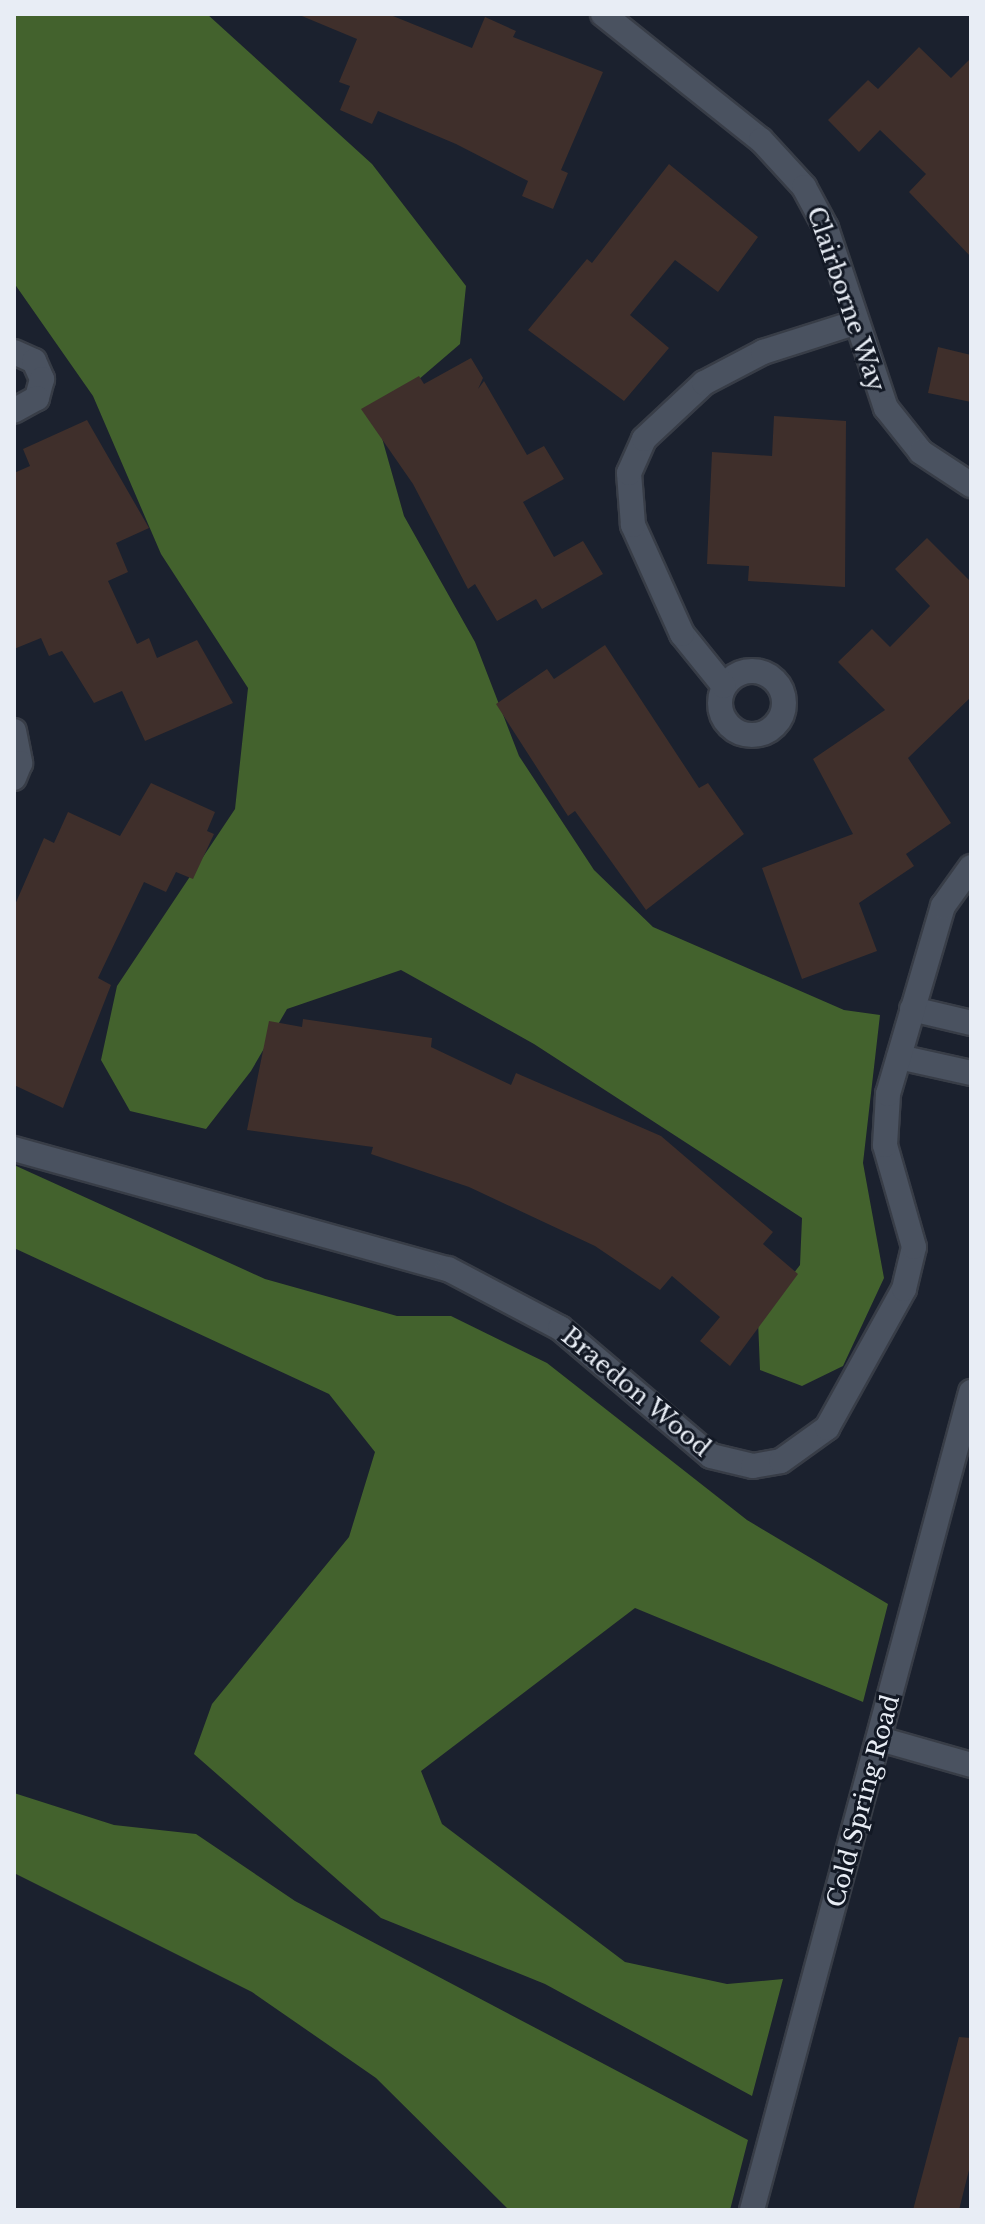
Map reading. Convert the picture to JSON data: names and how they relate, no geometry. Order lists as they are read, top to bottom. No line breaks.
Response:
{"streets":{"street":["Clairborne Way","Braedon Wood","Cold Spring Road"]}}
